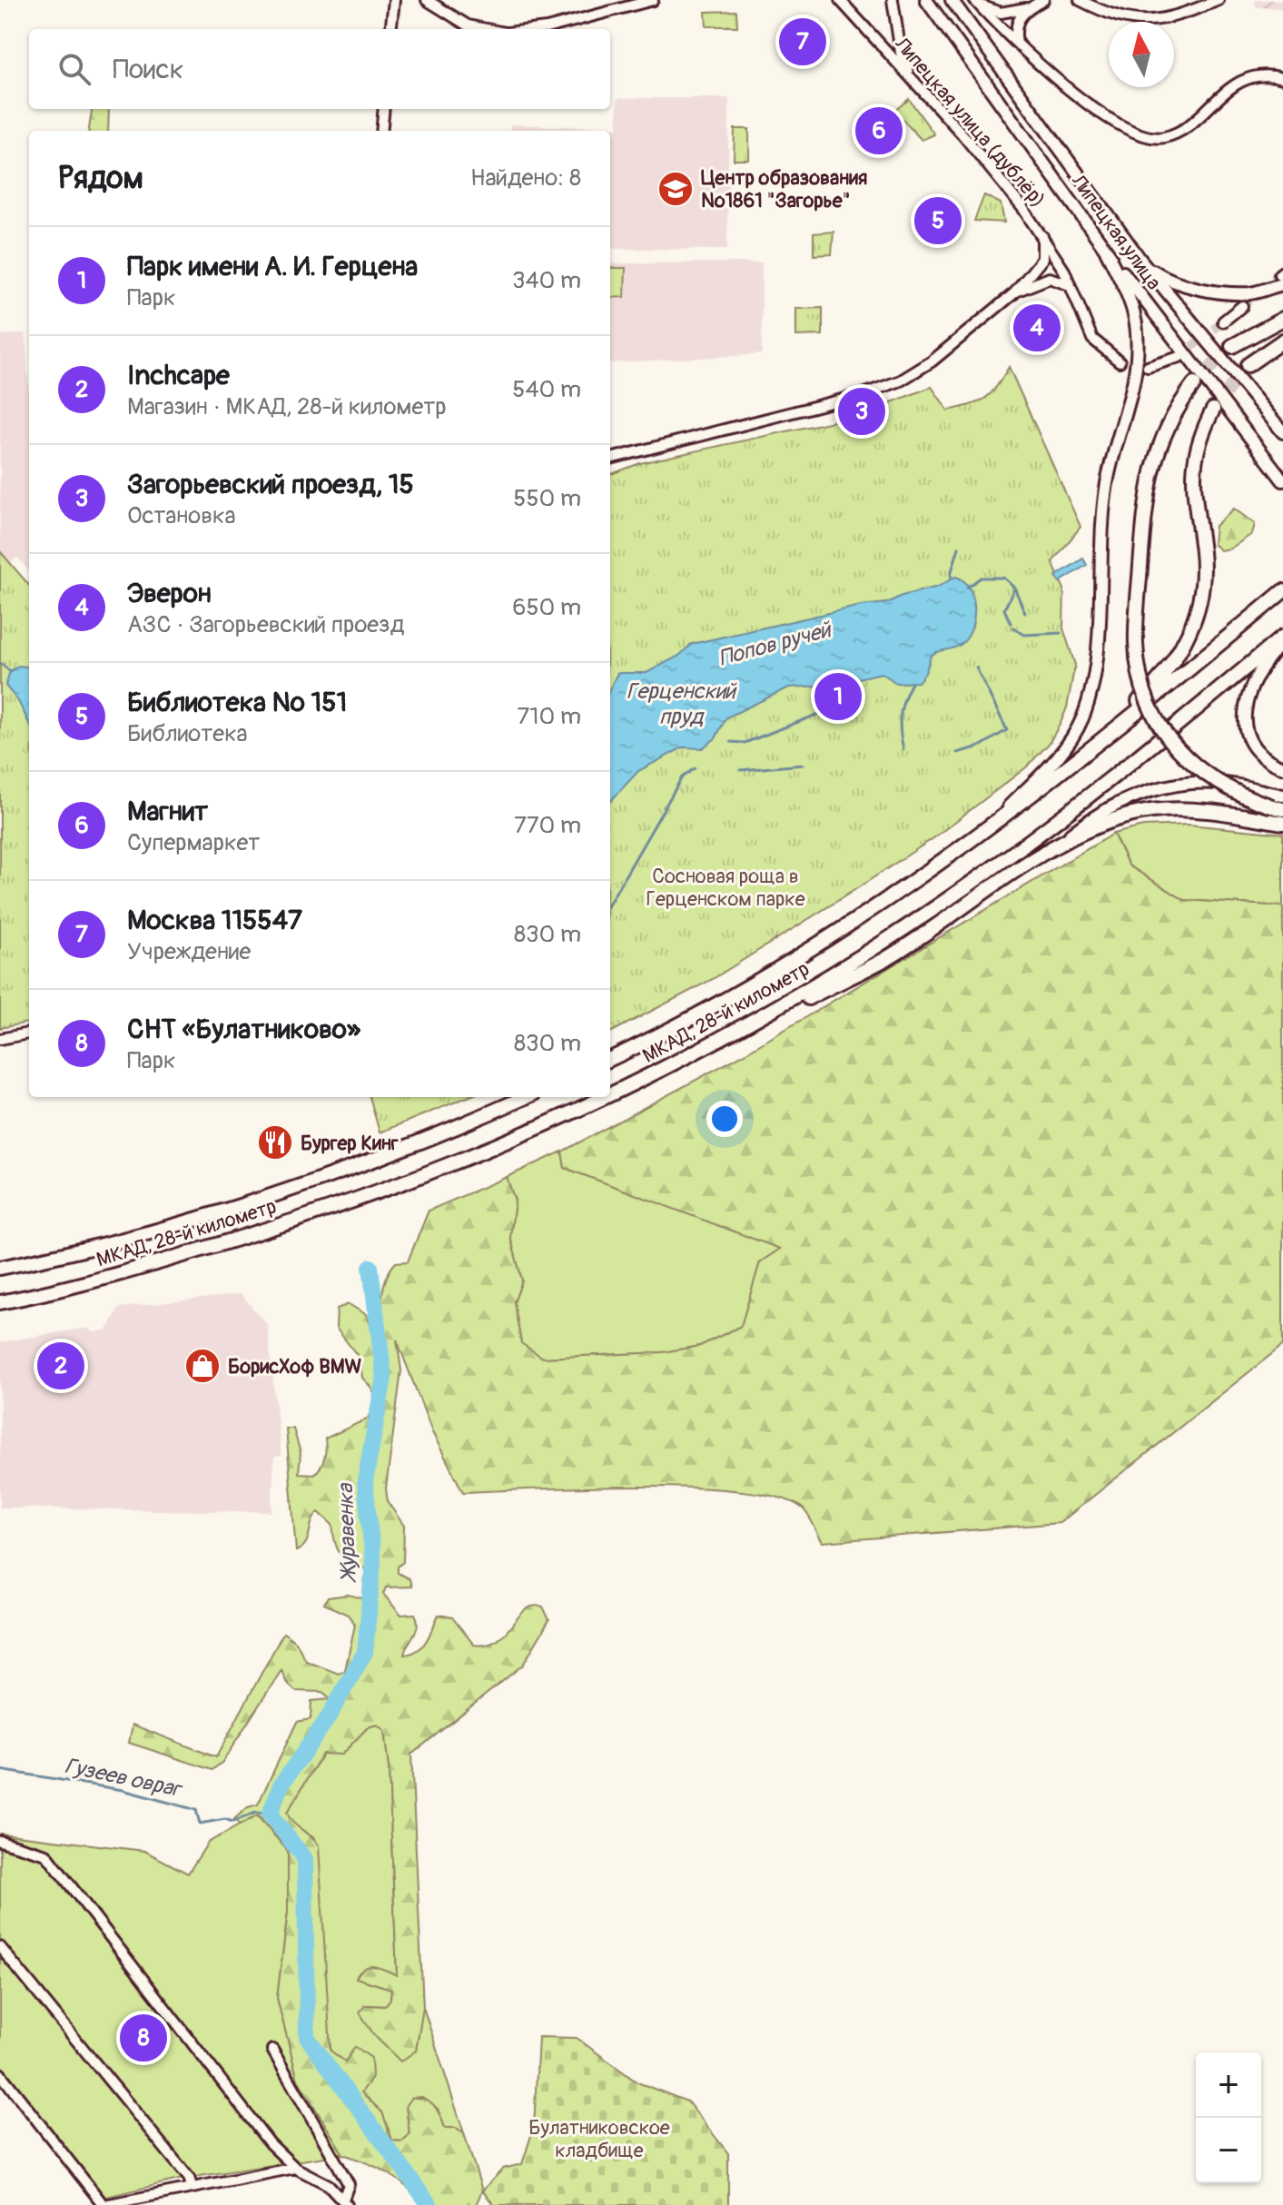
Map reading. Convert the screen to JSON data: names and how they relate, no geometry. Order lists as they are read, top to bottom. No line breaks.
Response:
{"streets":{"highway":["МКАД, 28-й километр"],"main road":["Липецкая улица"],"street":["Липецкая улица (дублёр)"]},"water":["Попов ручей","Герценский пруд","Журавенка","Гузеев овраг"],"parks":["Сосновая роща в Герценском парке","Булатниковское кладбище"],"places":{"school or university":["Центр образования №1861 \"Загорье\""],"restaurant":["Бургер Кинг"],"shop":["БорисХоф BMW"]},"north":"top","page":{"pins":["7","6","5","4","3","1","2","8"],"search":"Поиск","heading":["Рядом","Найдено: 8"],"list":[{"mark":"1","name":"Парк имени А. И. Герцена","note":"Парк","value":"340 m"},{"mark":"2","name":"Inchcape","note":"Магазин · МКАД, 28-й километр","value":"540 m"},{"mark":"3","name":"Загорьевский проезд, 15","note":"Остановка","value":"550 m"},{"mark":"4","name":"Эверон","note":"АЗС · Загорьевский проезд","value":"650 m"},{"mark":"5","name":"Библиотека № 151","note":"Библиотека","value":"710 m"},{"mark":"6","name":"Магнит","note":"Супермаркет","value":"770 m"},{"mark":"7","name":"Москва 115547","note":"Учреждение","value":"830 m"},{"mark":"8","name":"СНТ «Булатниково»","note":"Парк","value":"830 m"}],"map_buttons":["+","−"]}}
